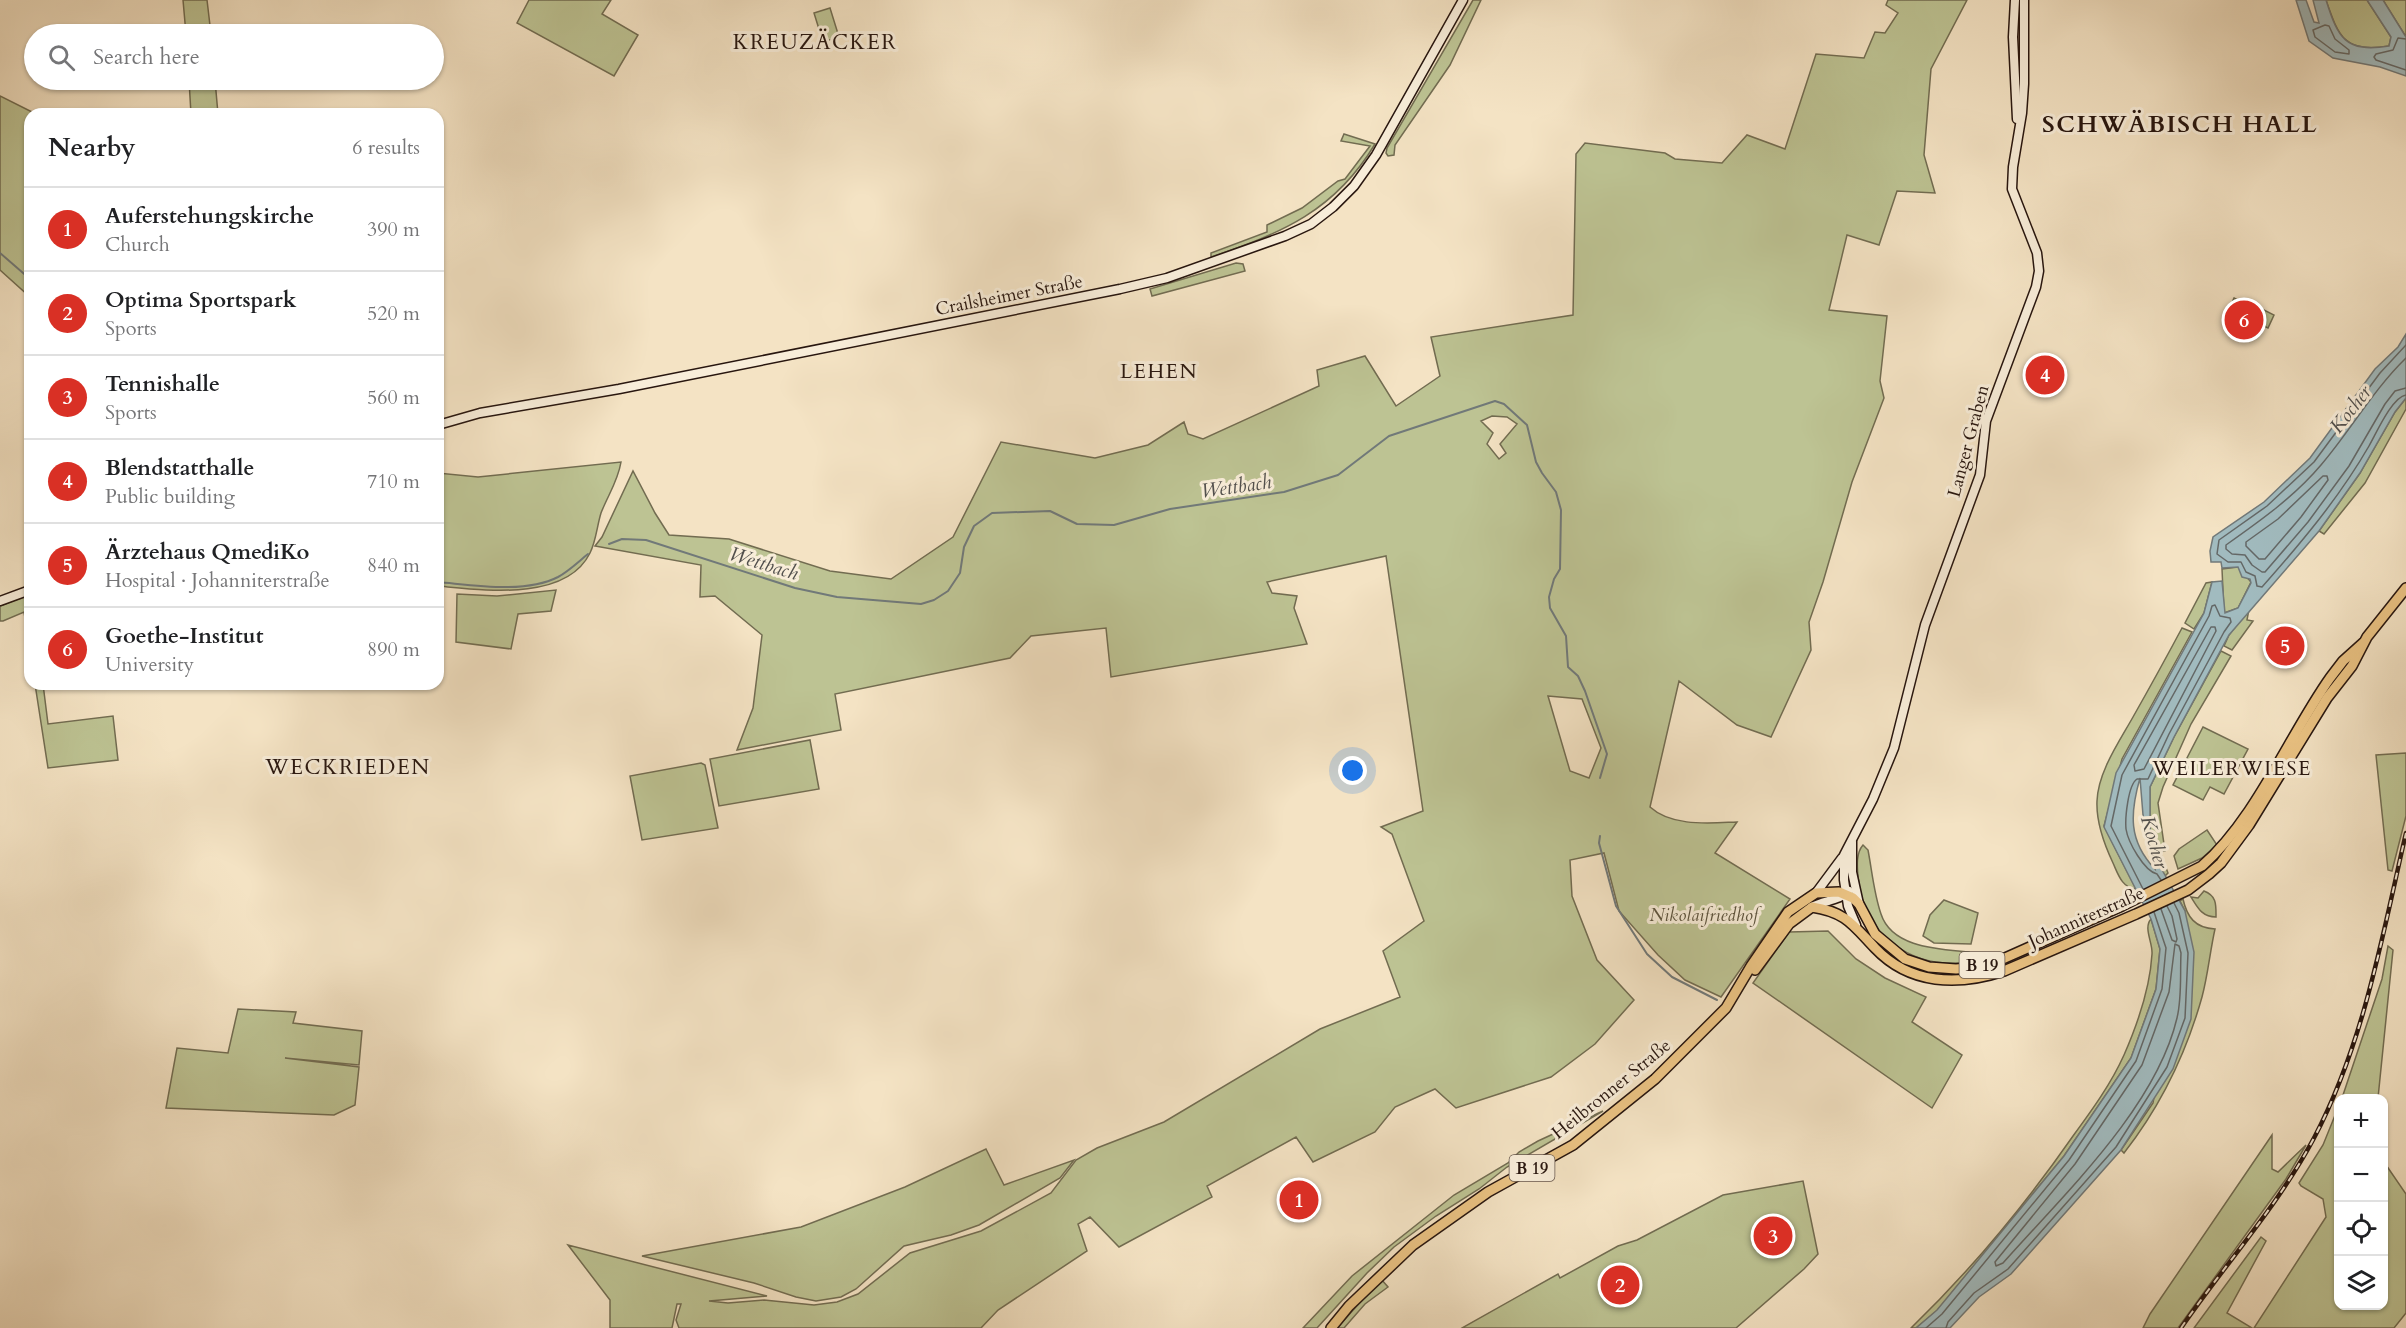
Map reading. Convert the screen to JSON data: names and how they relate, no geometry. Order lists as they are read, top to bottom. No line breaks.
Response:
{"streets":{"main road":["Crailsheimer Straße","Langer Graben","Johanniterstraße","B 19","Heilbronner Straße"]},"crossings":[["Langer Graben","Johanniterstraße"],["Langer Graben","B 19"],["Johanniterstraße","B 19"],["B 19","Heilbronner Straße"]],"districts":["KREUZÄCKER","SCHWÄBISCH HALL","LEHEN","WECKRIEDEN","WEILERWIESE"],"water":["Kocher","Wettbach"],"parks":["Nikolaifriedhof"],"page":{"search":"Search here","heading":["Nearby","6 results"],"list":[{"mark":"1","name":"Auferstehungskirche","note":"Church","value":"390 m"},{"mark":"2","name":"Optima Sportspark","note":"Sports","value":"520 m"},{"mark":"3","name":"Tennishalle","note":"Sports","value":"560 m"},{"mark":"4","name":"Blendstatthalle","note":"Public building","value":"710 m"},{"mark":"5","name":"Ärztehaus QmediKo","note":"Hospital · Johanniterstraße","value":"840 m"},{"mark":"6","name":"Goethe-Institut","note":"University","value":"890 m"}],"pins":["6","4","5","1","3","2"],"map_buttons":["+","−"]}}
